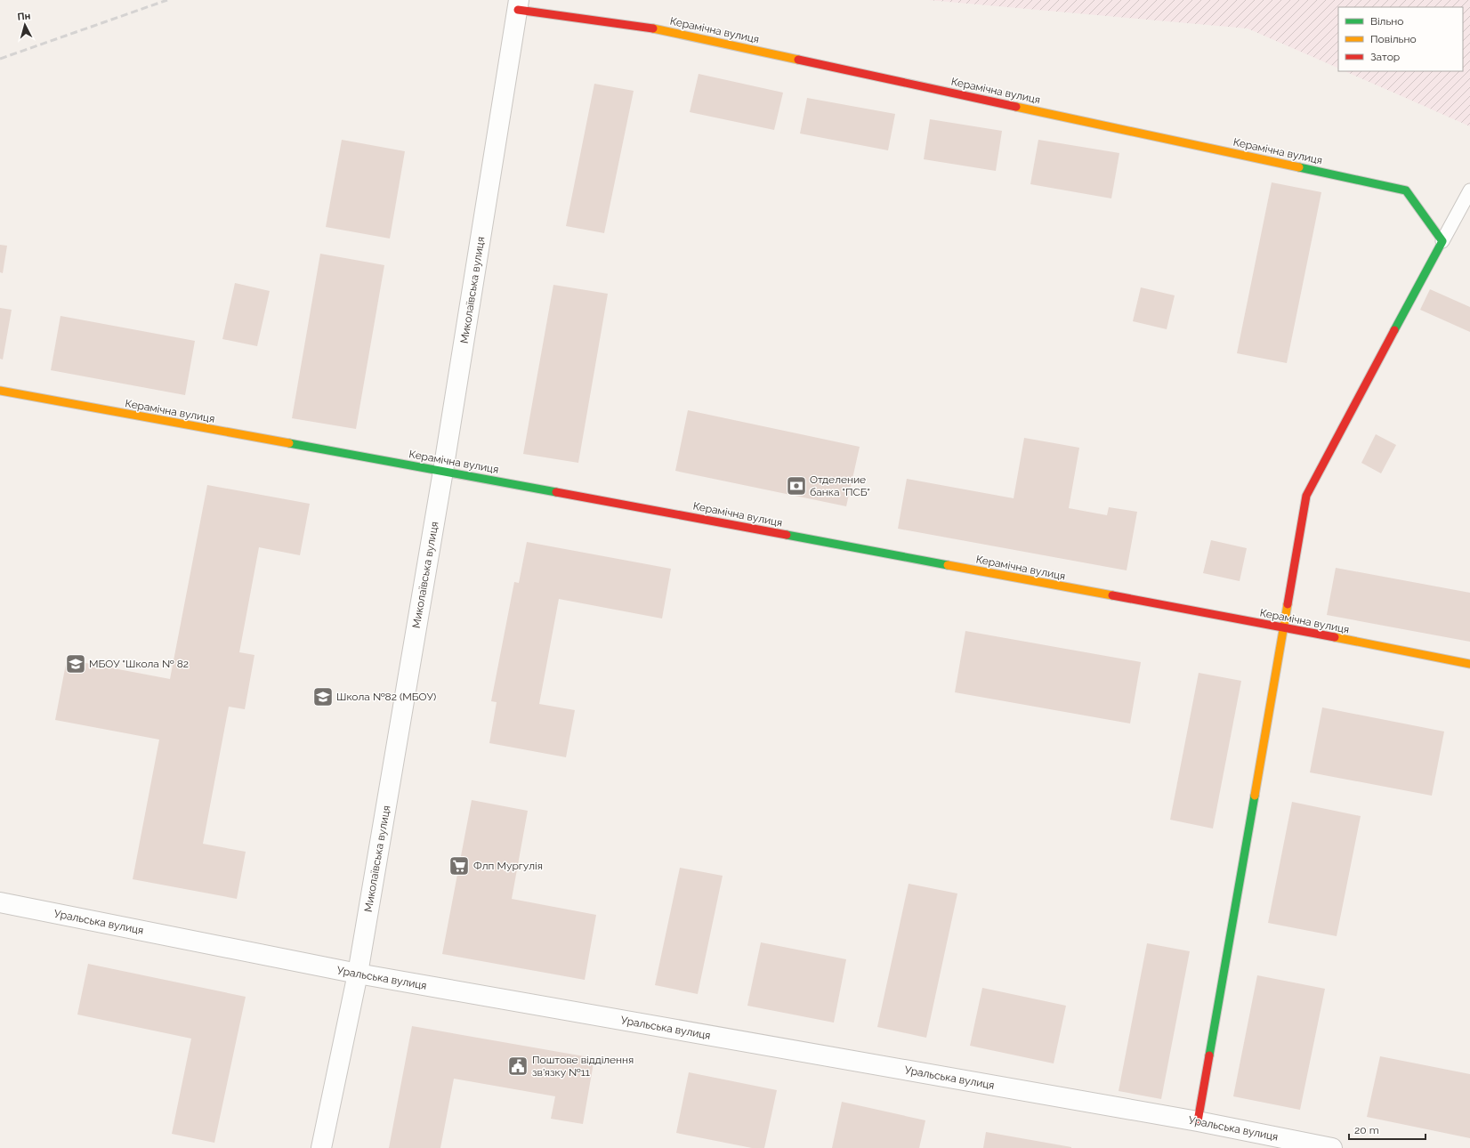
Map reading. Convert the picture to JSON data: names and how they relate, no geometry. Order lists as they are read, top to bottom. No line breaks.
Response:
{"streets":{"street":["Керамічна вулиця","Миколаївська вулиця","Уральська вулиця"]},"crossings":[["Керамічна вулиця","Миколаївська вулиця"],["Миколаївська вулиця","Уральська вулиця"]],"places":{"bank":["Отделение банка \"ПСБ\""],"school or university":["МБОУ \"Школа № 82","Школа №82 (МБОУ)"],"supermarket":["Флп Мургулія"],"public building":["Поштове відділення зв'язку №11"]},"legend":["Вільно","Повільно","Затор"],"scale_bar":"20 m","north":"top"}
